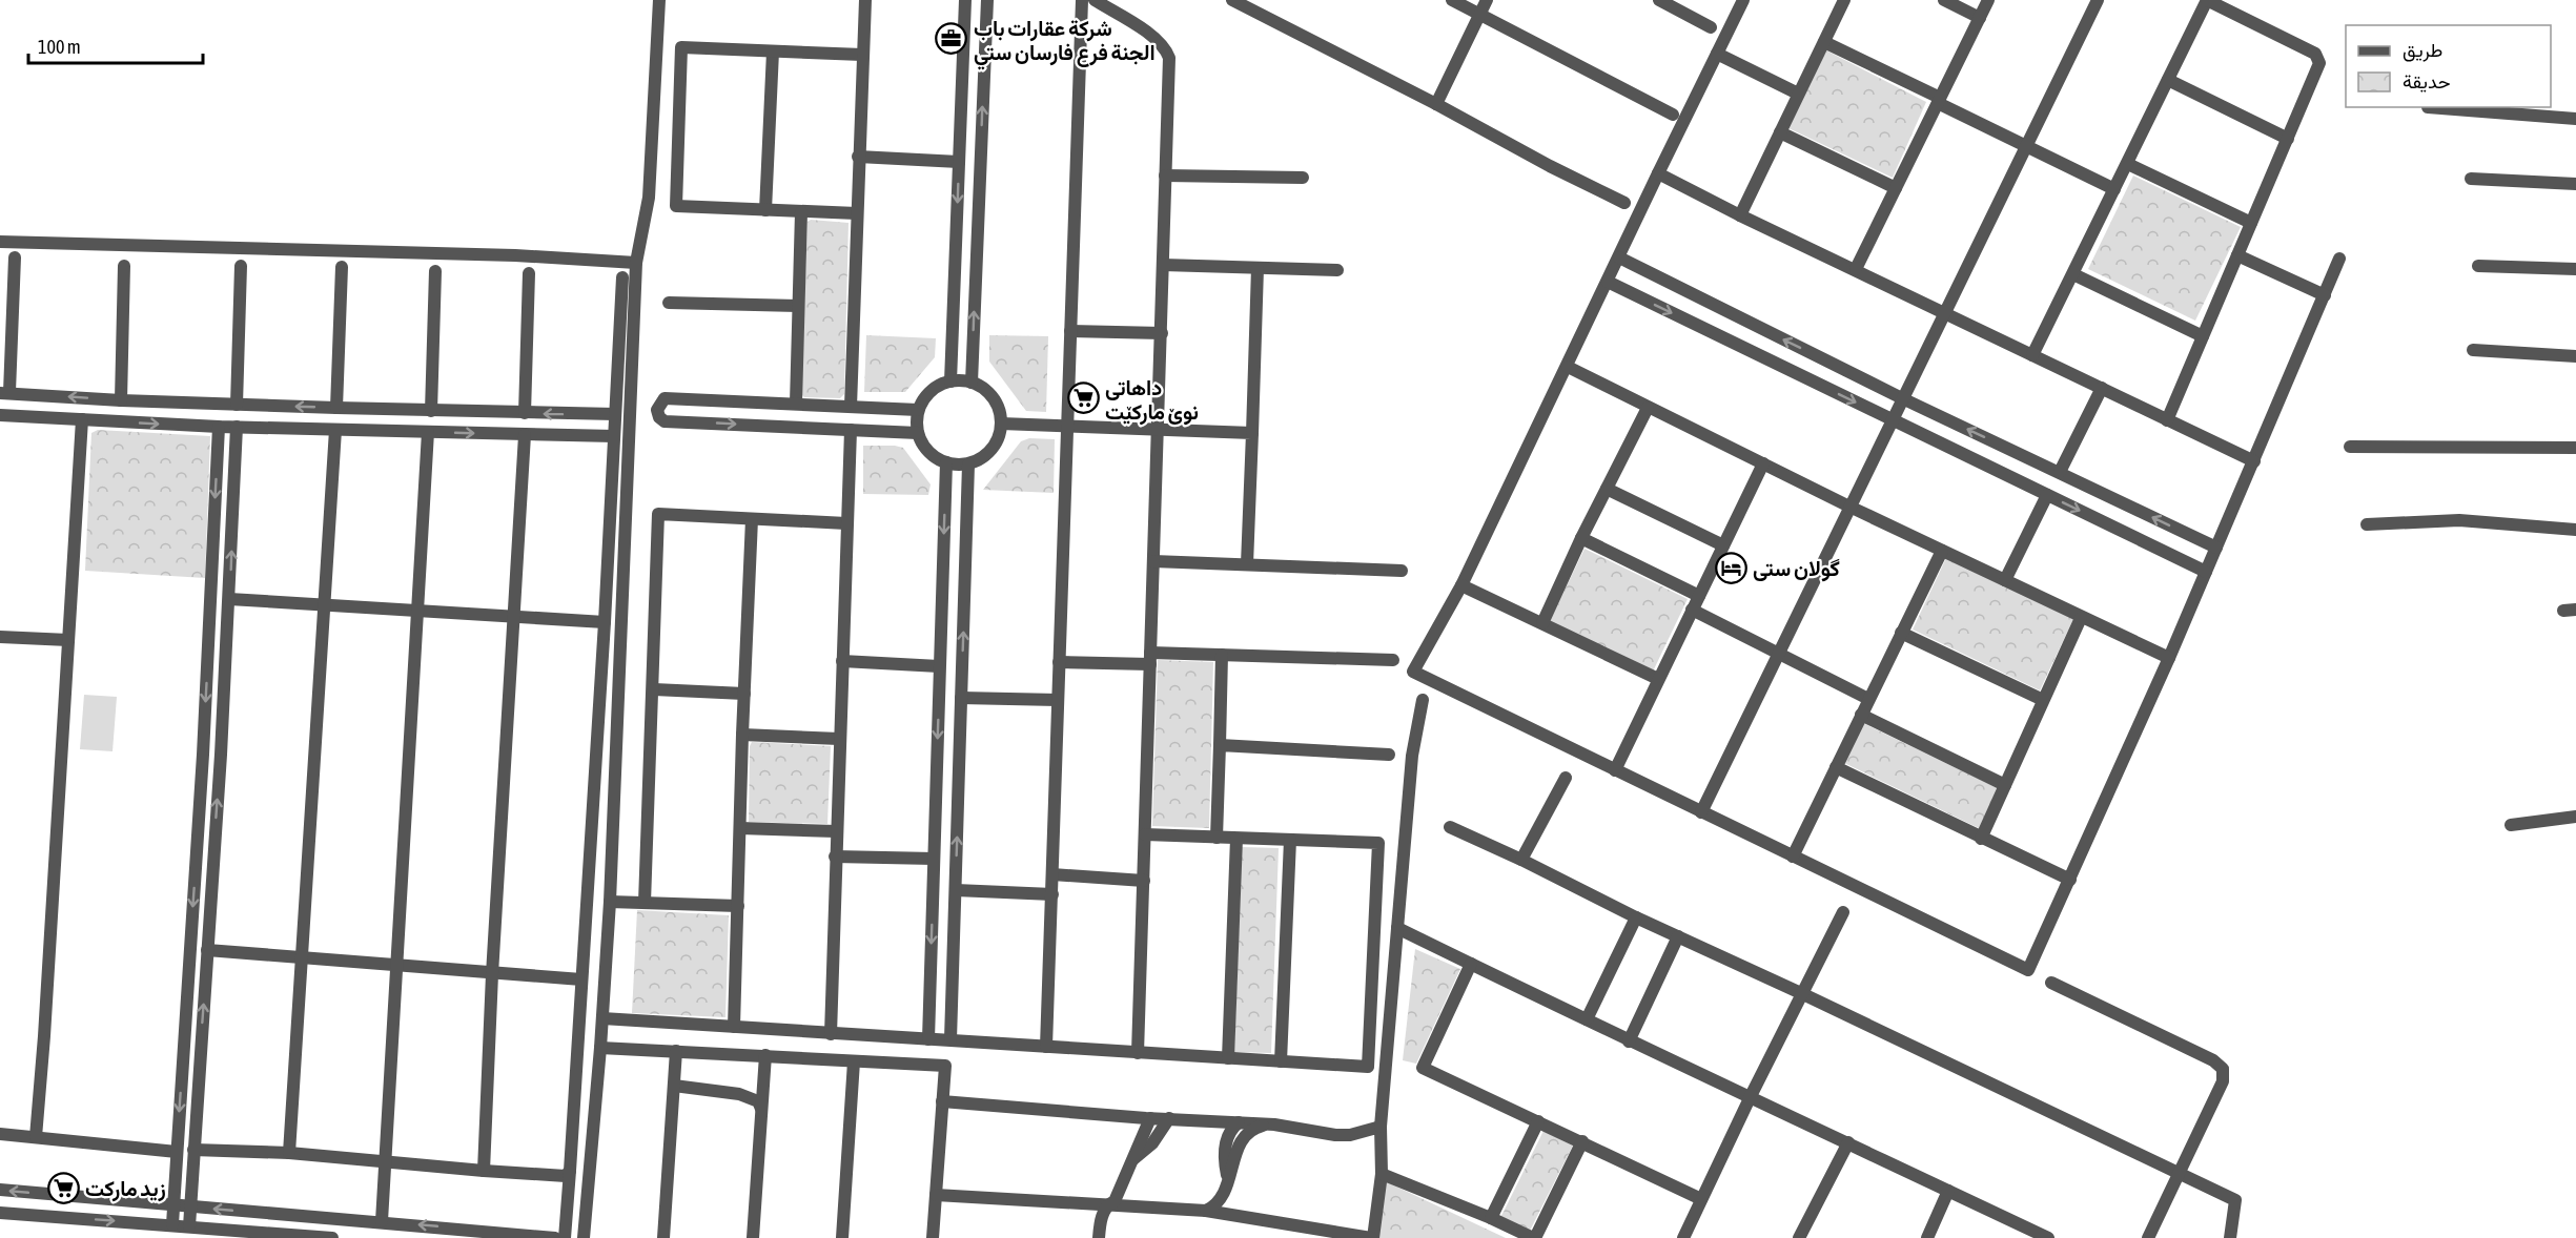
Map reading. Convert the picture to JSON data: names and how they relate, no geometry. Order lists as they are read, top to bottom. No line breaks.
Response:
{"places":{"office":["شرکة عقارات باب الجنة فرع فارسان ستي"],"supermarket":["داهاتی نوێ مارکێت","زيد ماركت"],"hotel":["گولان ستی"]},"legend":["طريق","حديقة"],"scale_bar":"100 m"}
